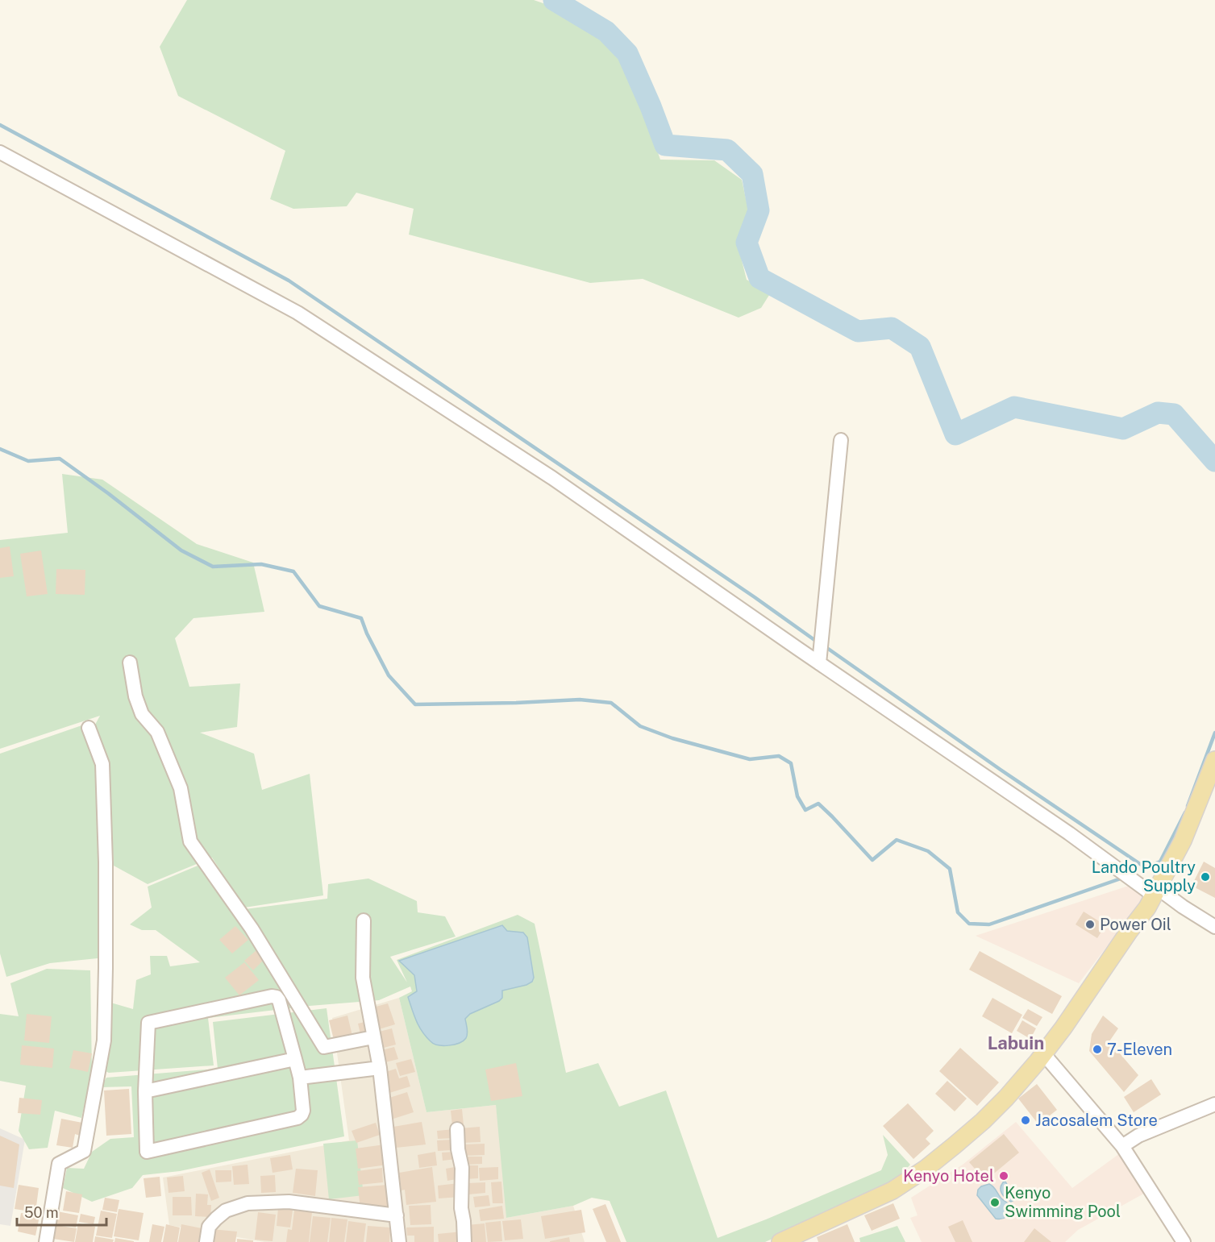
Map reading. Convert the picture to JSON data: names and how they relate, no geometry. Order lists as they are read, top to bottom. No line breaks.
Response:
{"districts":["Labuin"],"places":["Lando Poultry Supply","Power Oil","7-Eleven","Jacosalem Store","Kenyo Hotel","Kenyo Swimming Pool"],"scale_bar":"50 m"}
